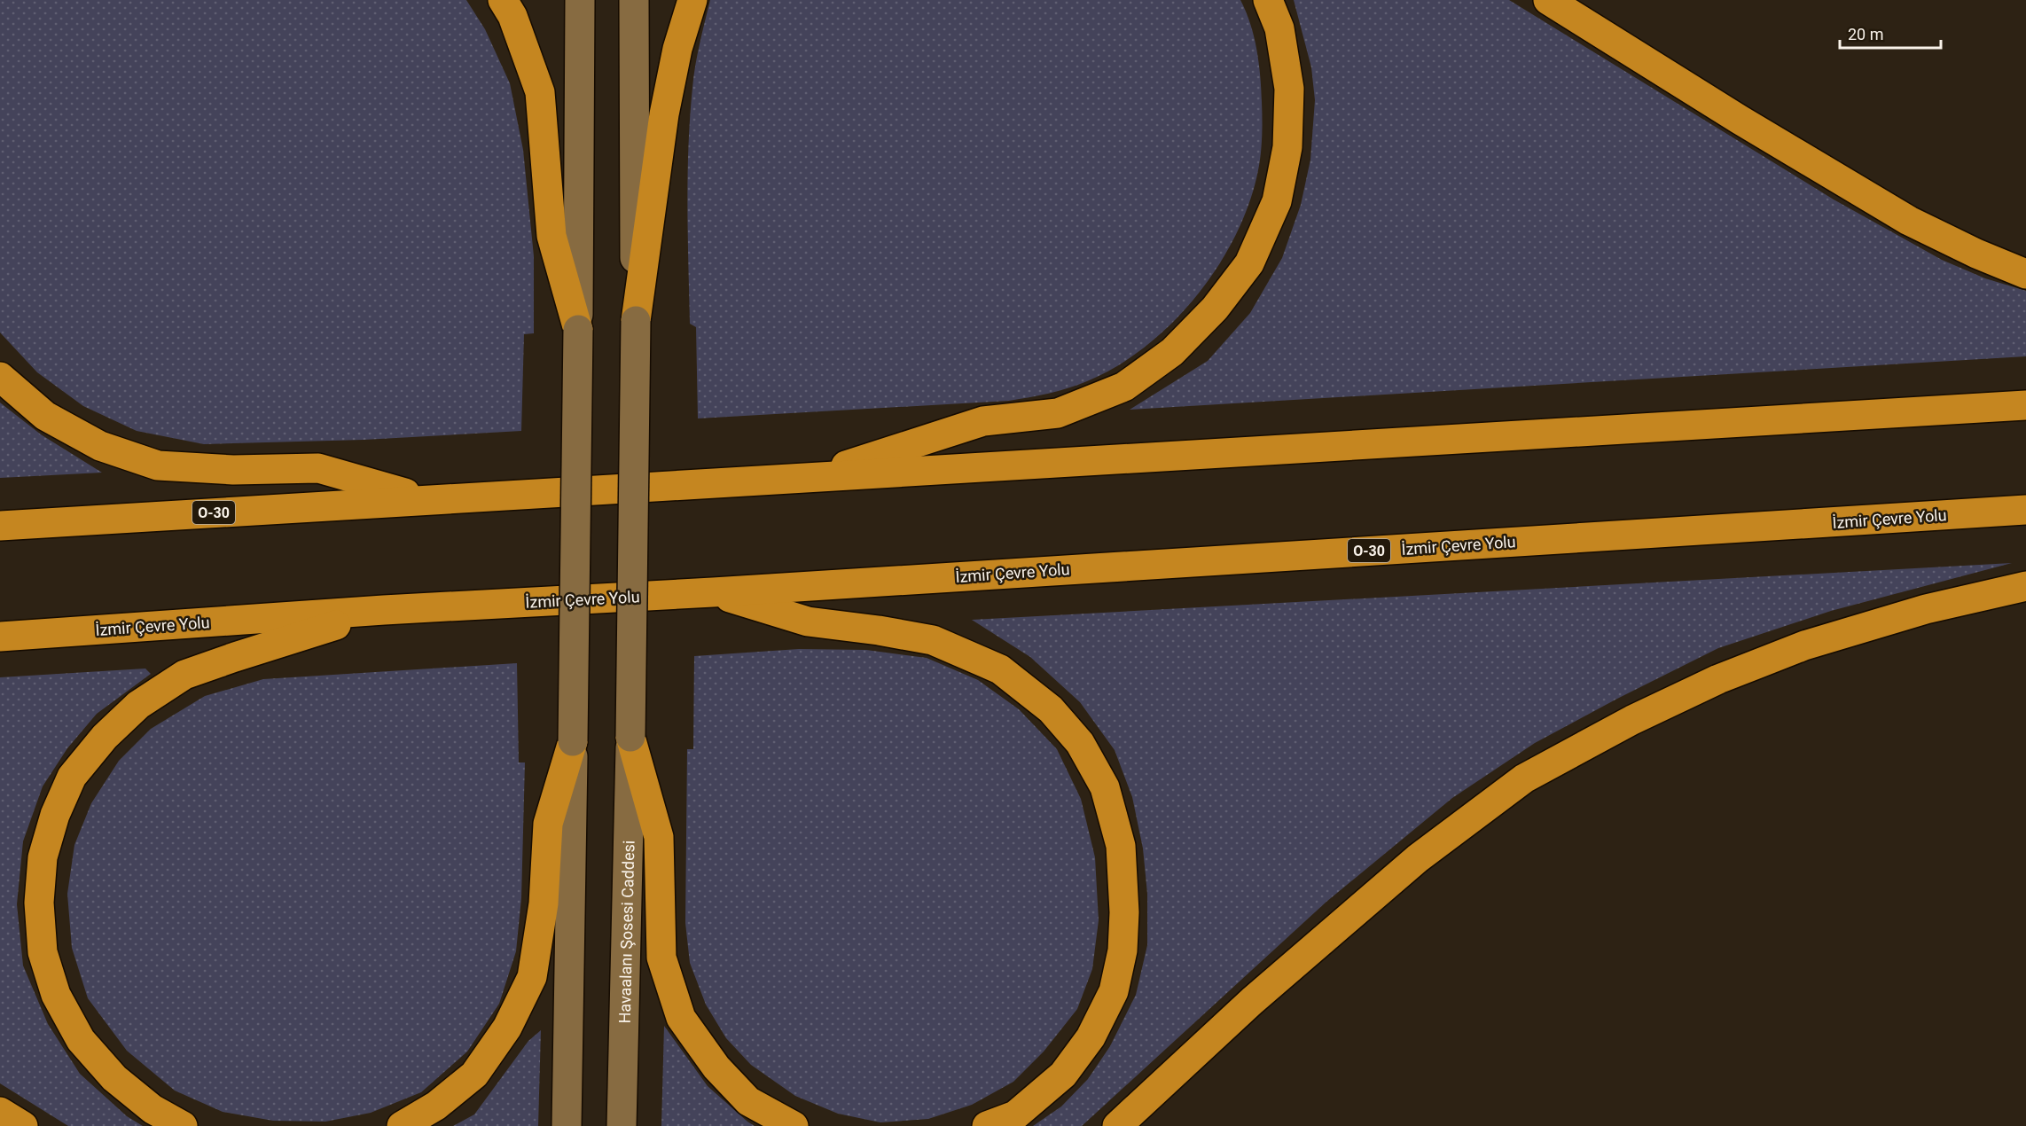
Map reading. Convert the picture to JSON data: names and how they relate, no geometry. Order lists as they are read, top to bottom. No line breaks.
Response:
{"streets":{"highway":["O-30","İzmir Çevre Yolu"],"main road":["Havaalanı Şosesi Caddesi"]},"scale_bar":"20 m"}
